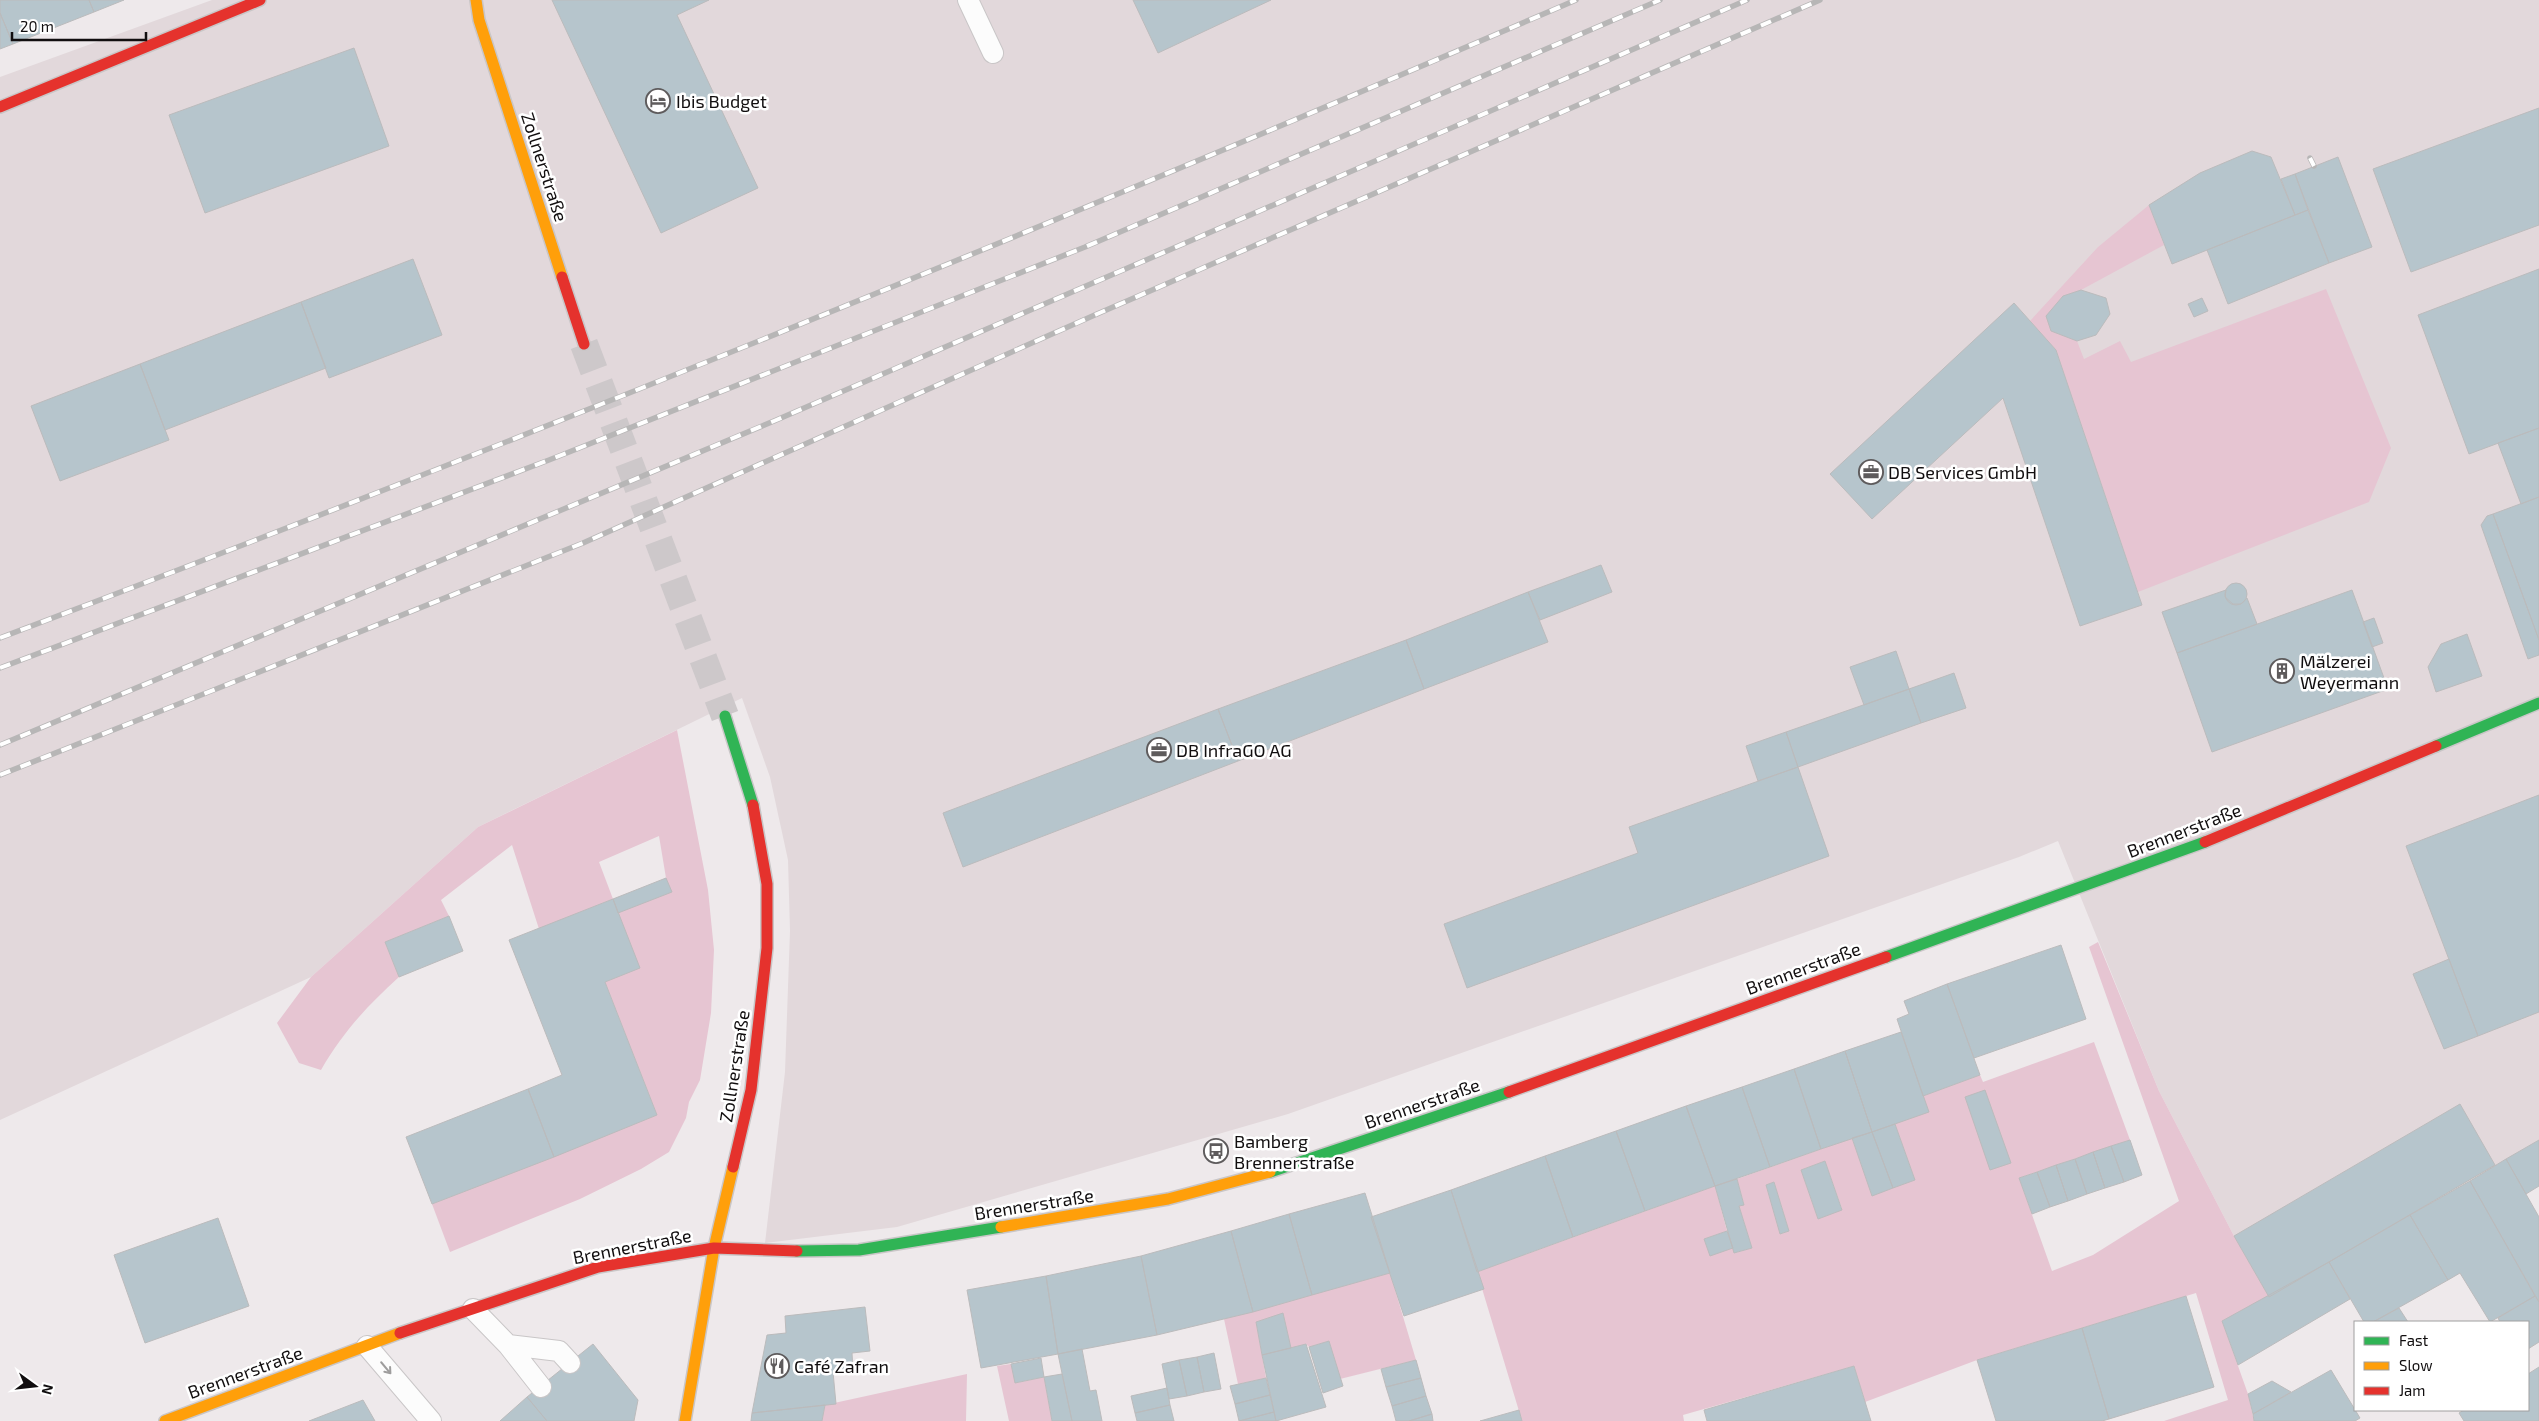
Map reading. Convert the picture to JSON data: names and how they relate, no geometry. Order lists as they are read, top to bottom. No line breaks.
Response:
{"streets":{"street":["Zollnerstraße","Brennerstraße"]},"crossings":[["Zollnerstraße","Brennerstraße"]],"places":{"hotel":["Ibis Budget"],"office":["DB Services GmbH","DB InfraGO AG"],"building":["Mälzerei Weyermann"],"bus stop":["Bamberg Brennerstraße"],"restaurant":["Café Zafran"]},"legend":["Fast","Slow","Jam"],"scale_bar":"20 m","north":"right"}
